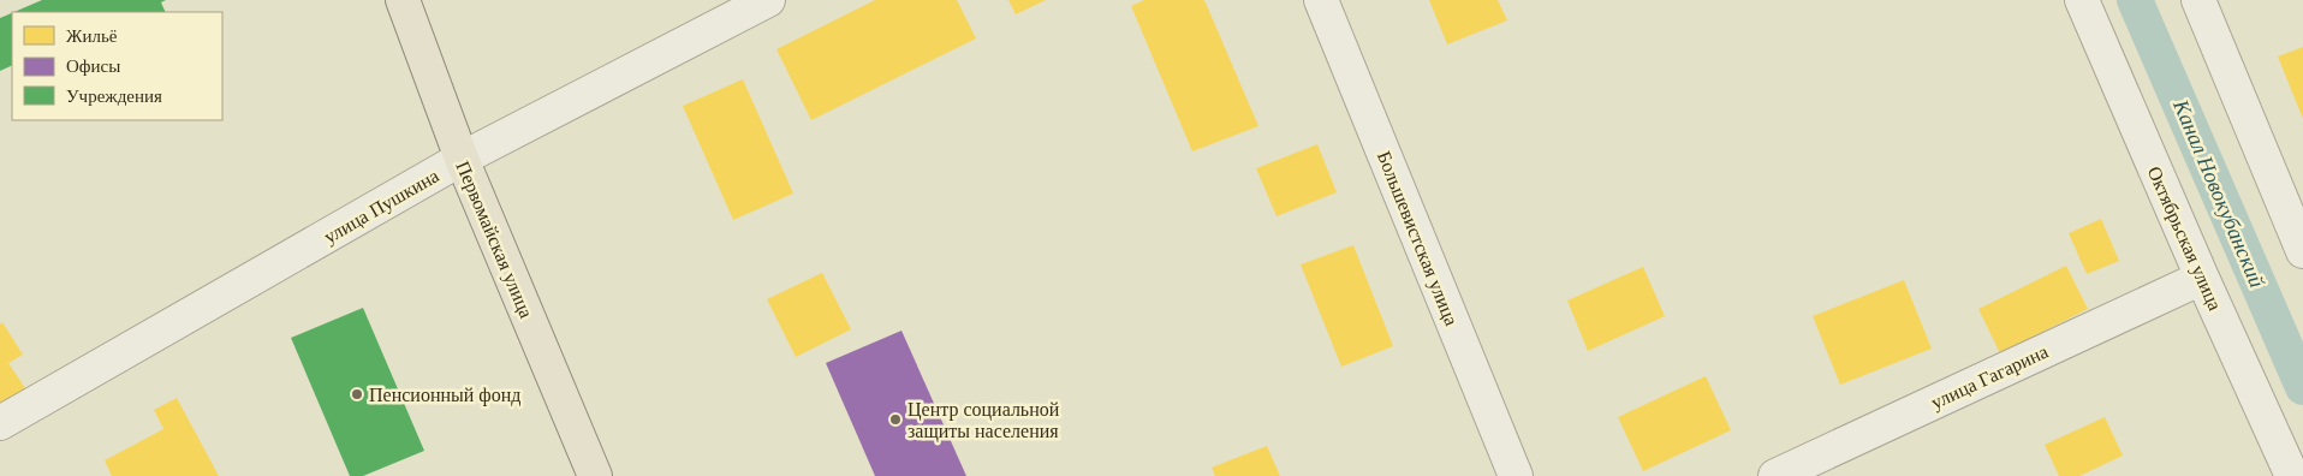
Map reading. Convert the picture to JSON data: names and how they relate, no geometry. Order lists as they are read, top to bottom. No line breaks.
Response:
{"streets":{"main road":["Первомайская улица"],"street":["улица Пушкина","Большевистская улица","Октябрьская улица","улица Гагарина"]},"crossings":[["улица Пушкина","Первомайская улица"],["Октябрьская улица","улица Гагарина"]],"water":["Канал Новокубанский"],"places":["Пенсионный фонд","Центр социальной защиты населения"],"legend":["Жильё","Офисы","Учреждения"]}
